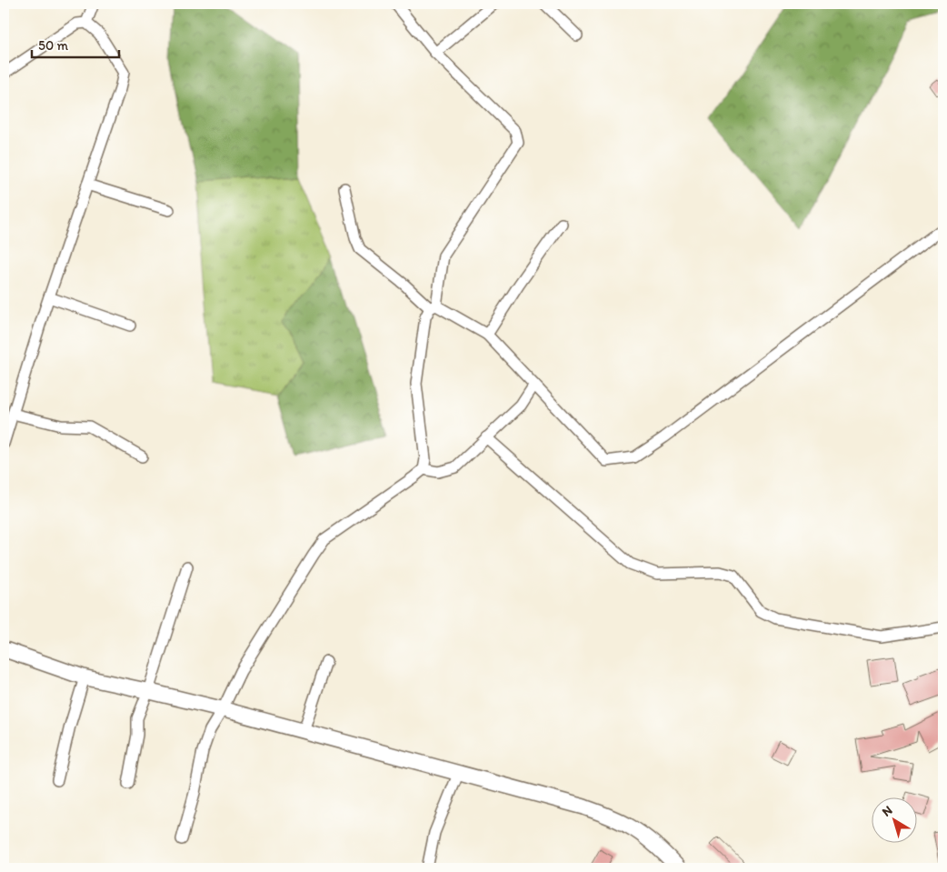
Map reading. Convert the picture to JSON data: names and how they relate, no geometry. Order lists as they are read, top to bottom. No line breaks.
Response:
{"scale_bar":"50 m","north":"top left"}
